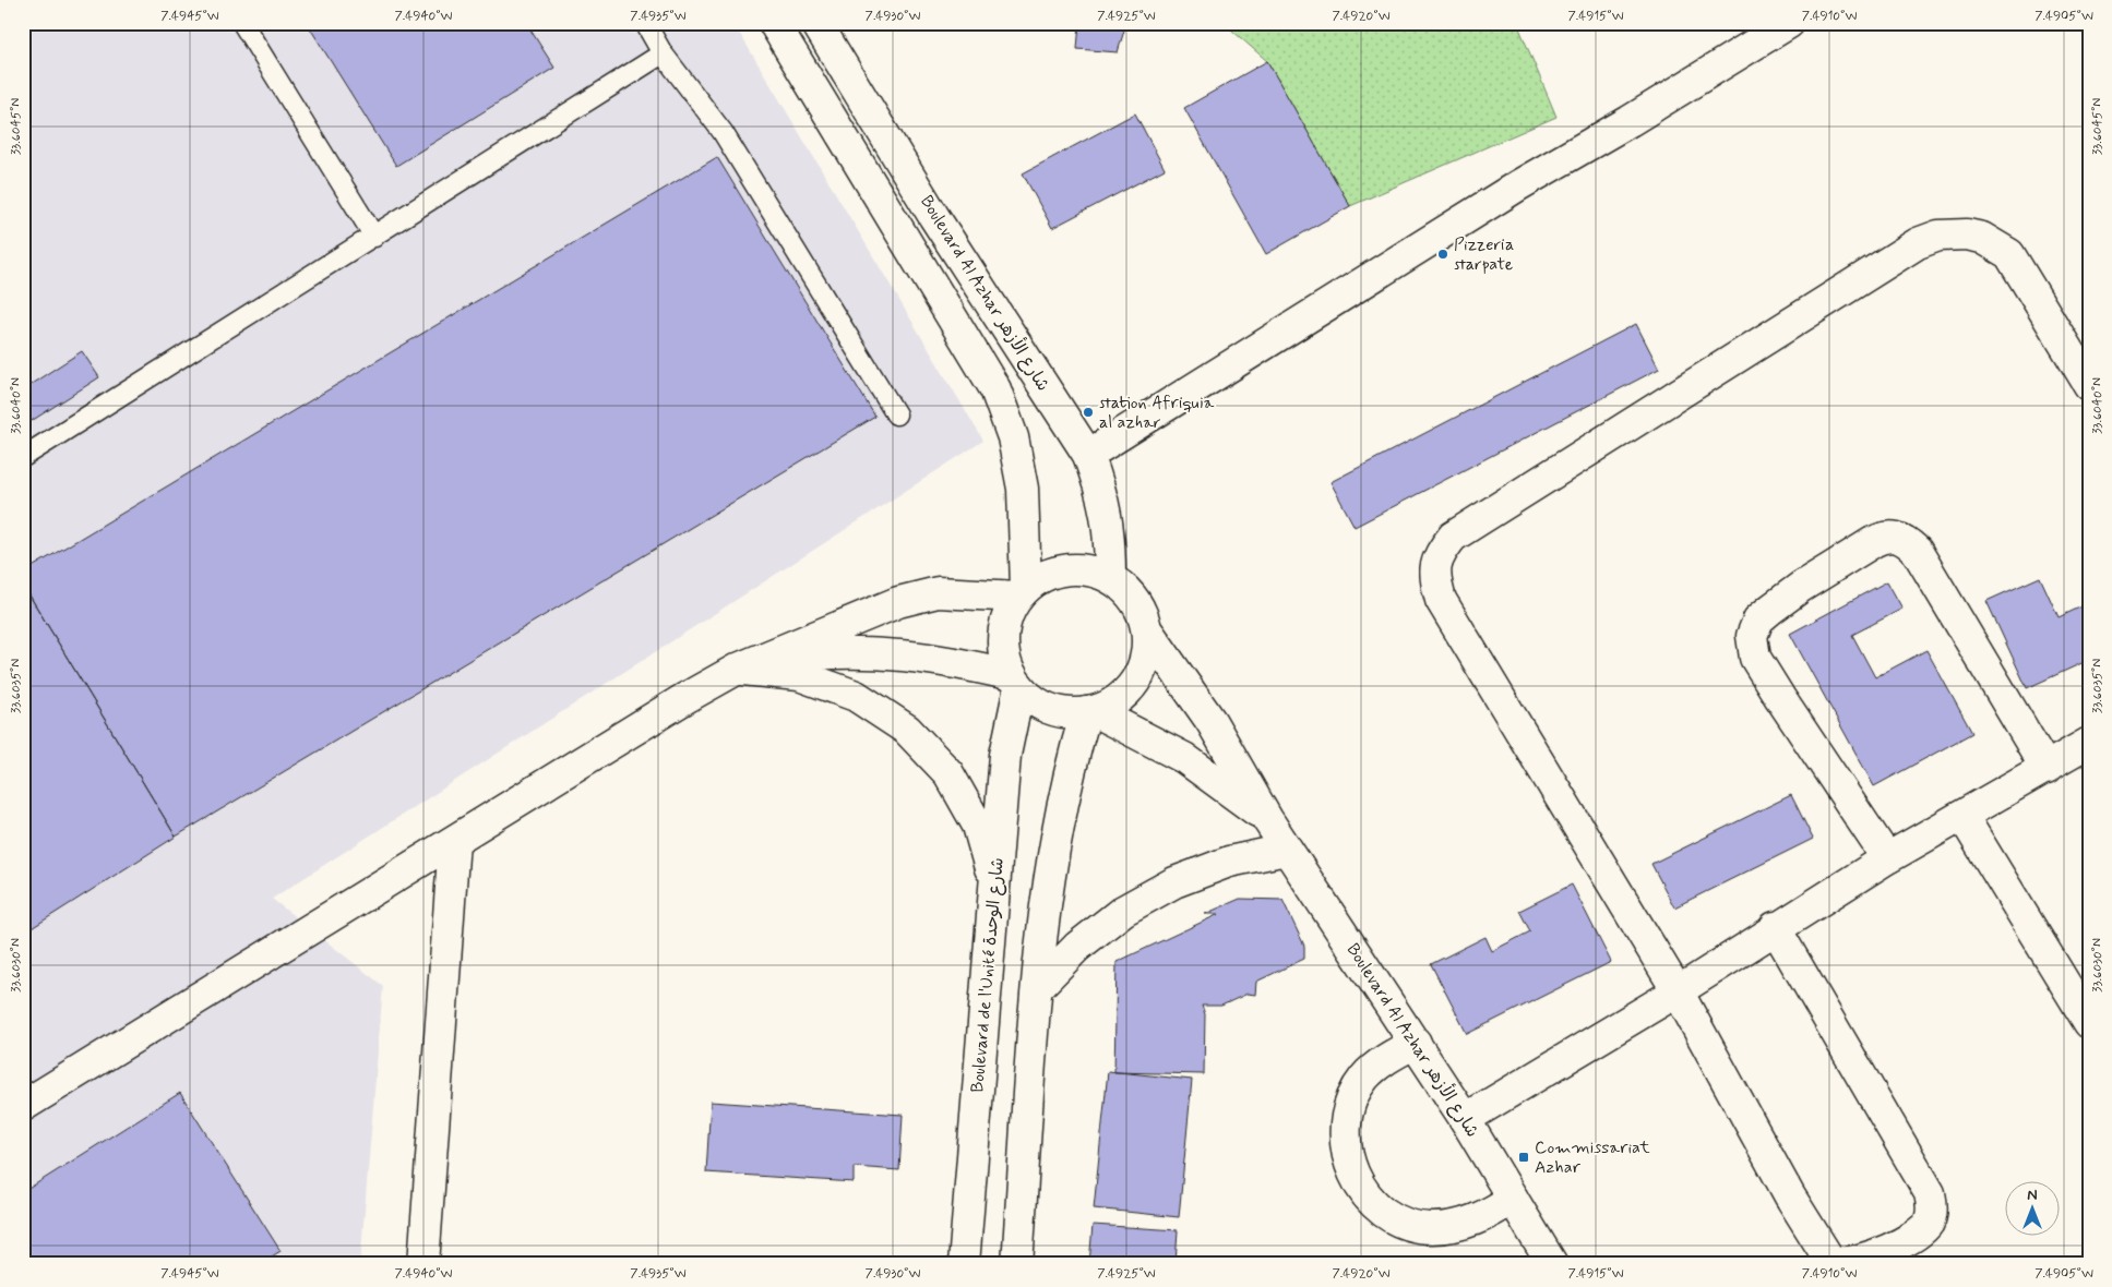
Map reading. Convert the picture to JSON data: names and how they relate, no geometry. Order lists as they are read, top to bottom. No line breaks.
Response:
{"streets":{"street":["Boulevard Al Azhar شارع الأزهر","Boulevard de l'Unité شارع الوحدة"]},"crossings":[["Boulevard Al Azhar شارع الأزهر","Boulevard de l'Unité شارع الوحدة"]],"places":{"other":["Pizzeria starpate","station Afriquia al azhar"],"transit":["Commissariat Azhar"]},"north":"top","coordinates":["7.4945°W","7.4940°W","7.4935°W","7.4930°W","7.4925°W","7.4920°W","7.4915°W","7.4910°W","7.4905°W","33.6045°N","33.6040°N","33.6035°N","33.6030°N"]}
